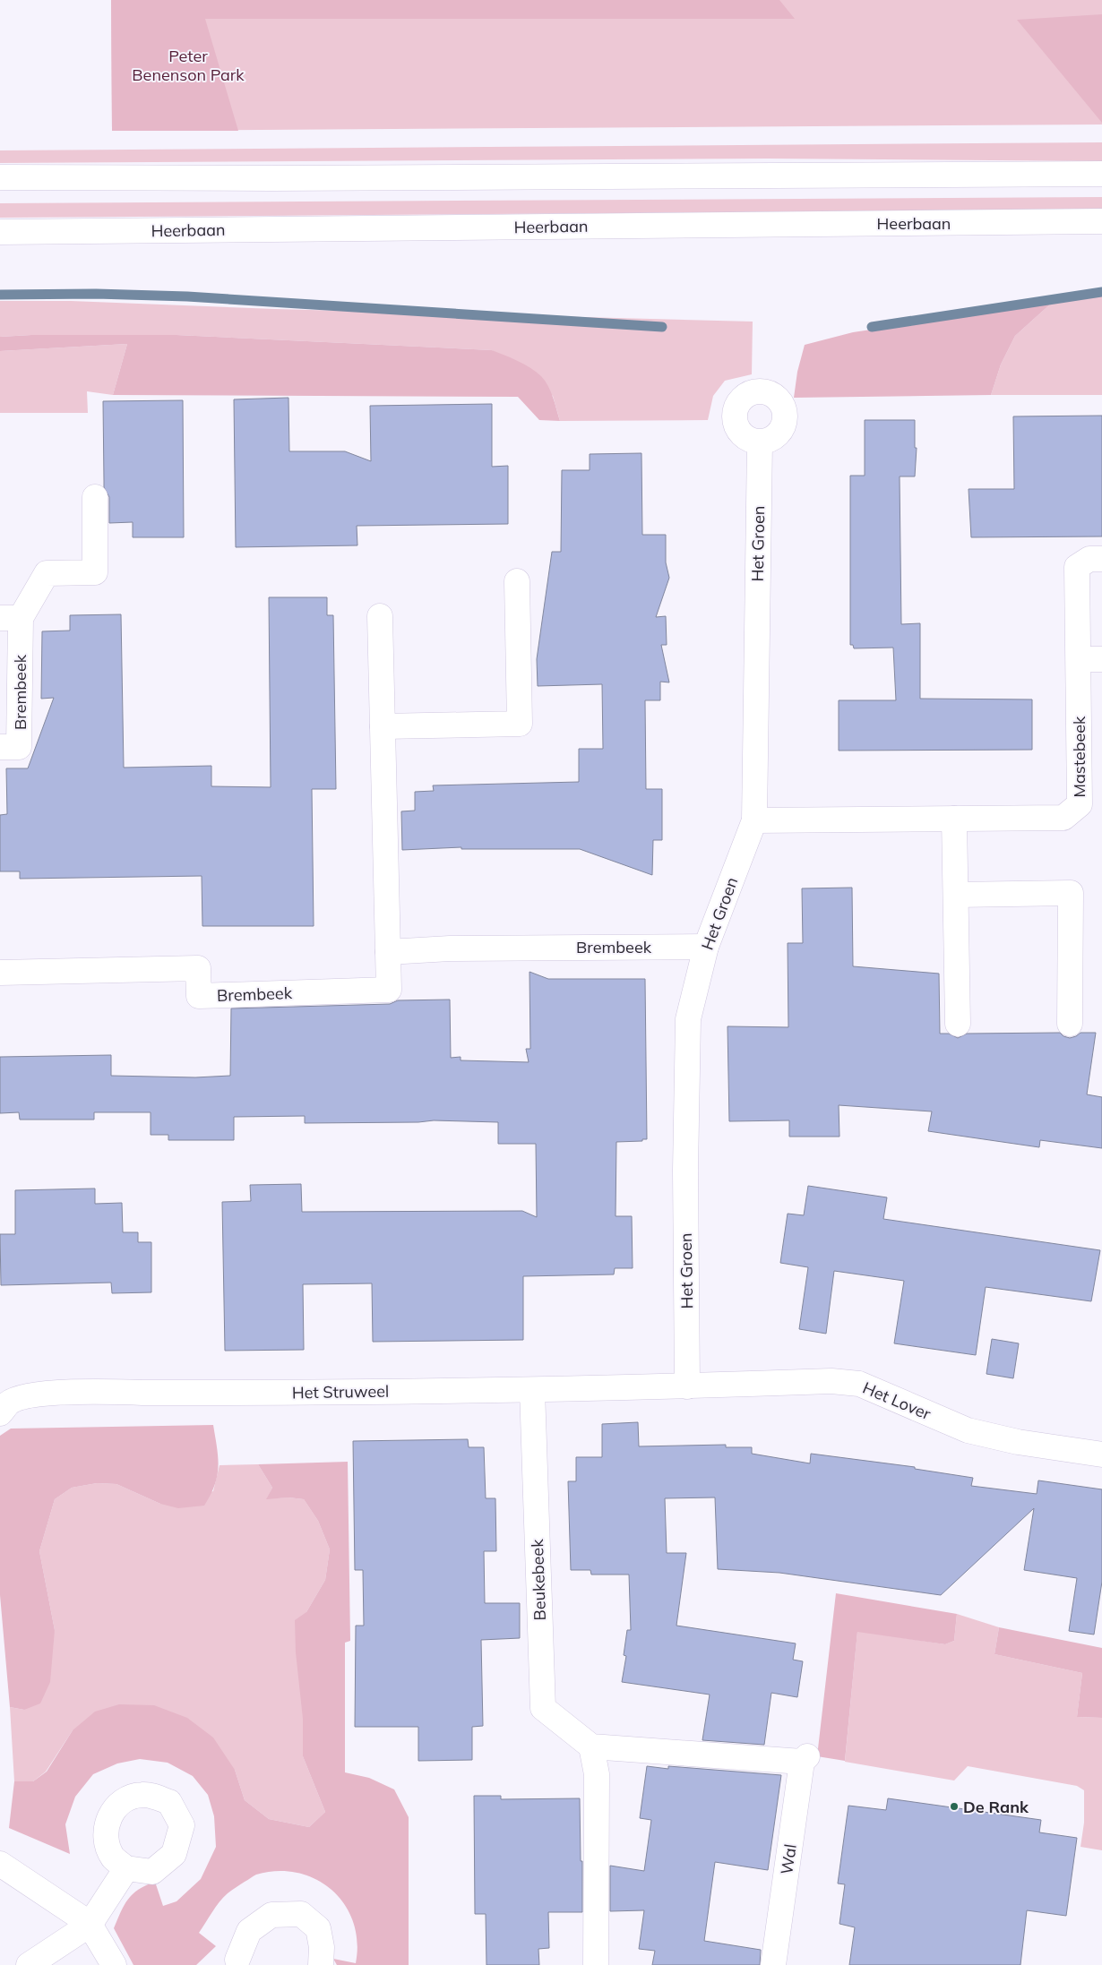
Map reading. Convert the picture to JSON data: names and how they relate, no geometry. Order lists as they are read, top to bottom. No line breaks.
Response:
{"streets":{"street":["Heerbaan","Het Groen","Brembeek","Mastebeek","Het Struweel","Het Lover","Beukebeek","Wal"]},"crossings":[["Het Groen","Brembeek"],["Het Groen","Mastebeek"],["Het Groen","Het Struweel"],["Het Groen","Het Lover"],["Het Struweel","Het Lover"],["Het Struweel","Beukebeek"],["Beukebeek","Wal"]],"parks":["Peter Benenson Park"],"places":["De Rank"]}
